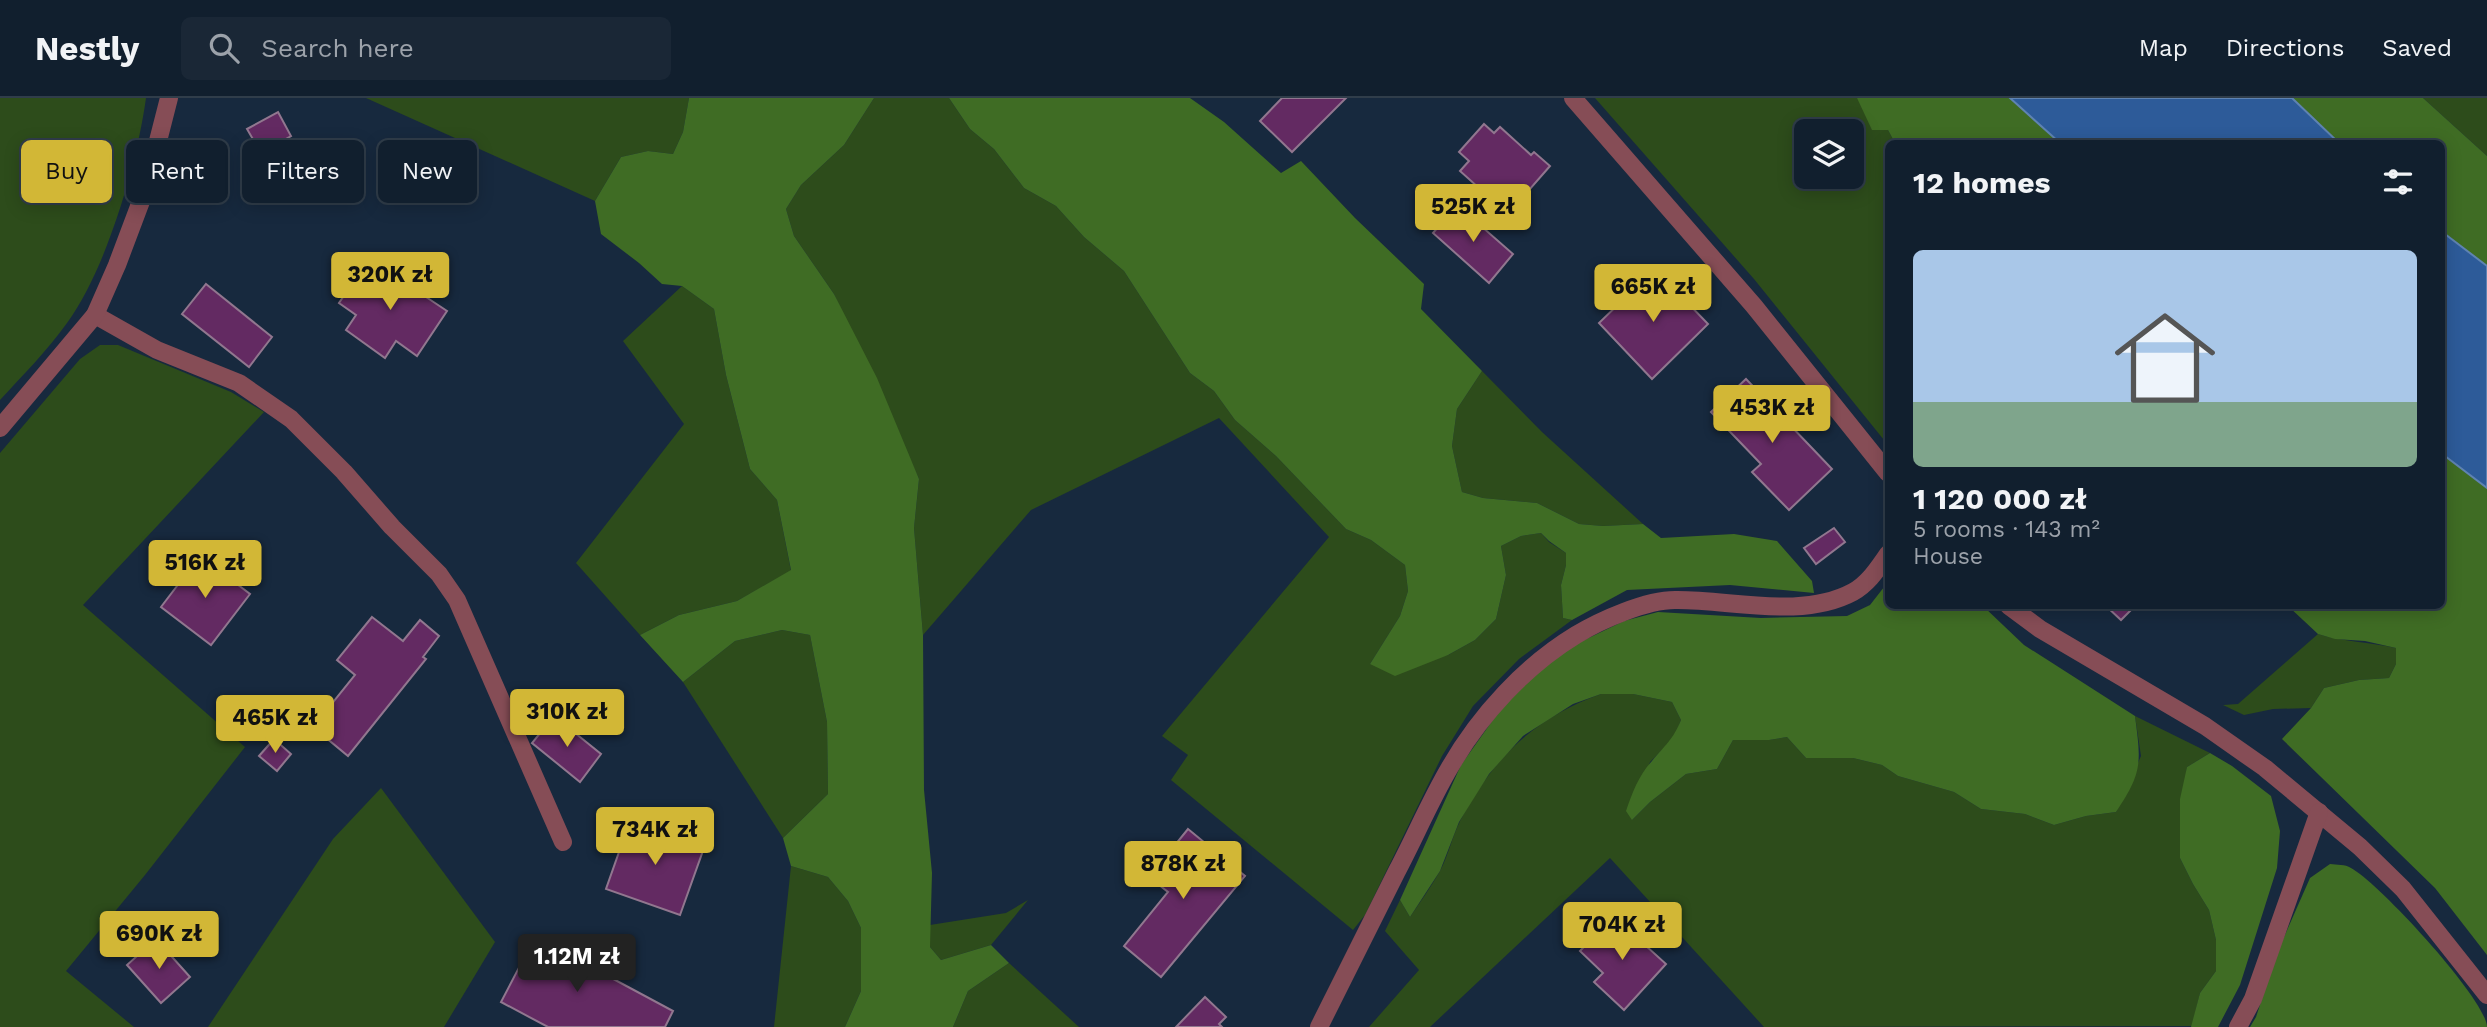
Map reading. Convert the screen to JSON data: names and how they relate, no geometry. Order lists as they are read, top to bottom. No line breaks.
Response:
{"page":{"header":"Nestly","search":"Search here","nav":["Map","Directions","Saved"],"chip":["Buy","Rent","Filters","New"],"heading":"12 homes","price":["525K zł","320K zł","665K zł","453K zł","516K zł","310K zł","465K zł","734K zł","878K zł","704K zł","690K zł","1.12M zł"],"list":[{"name":"1 120 000 zł","note":"5 rooms · 143 m² · House"}]}}
